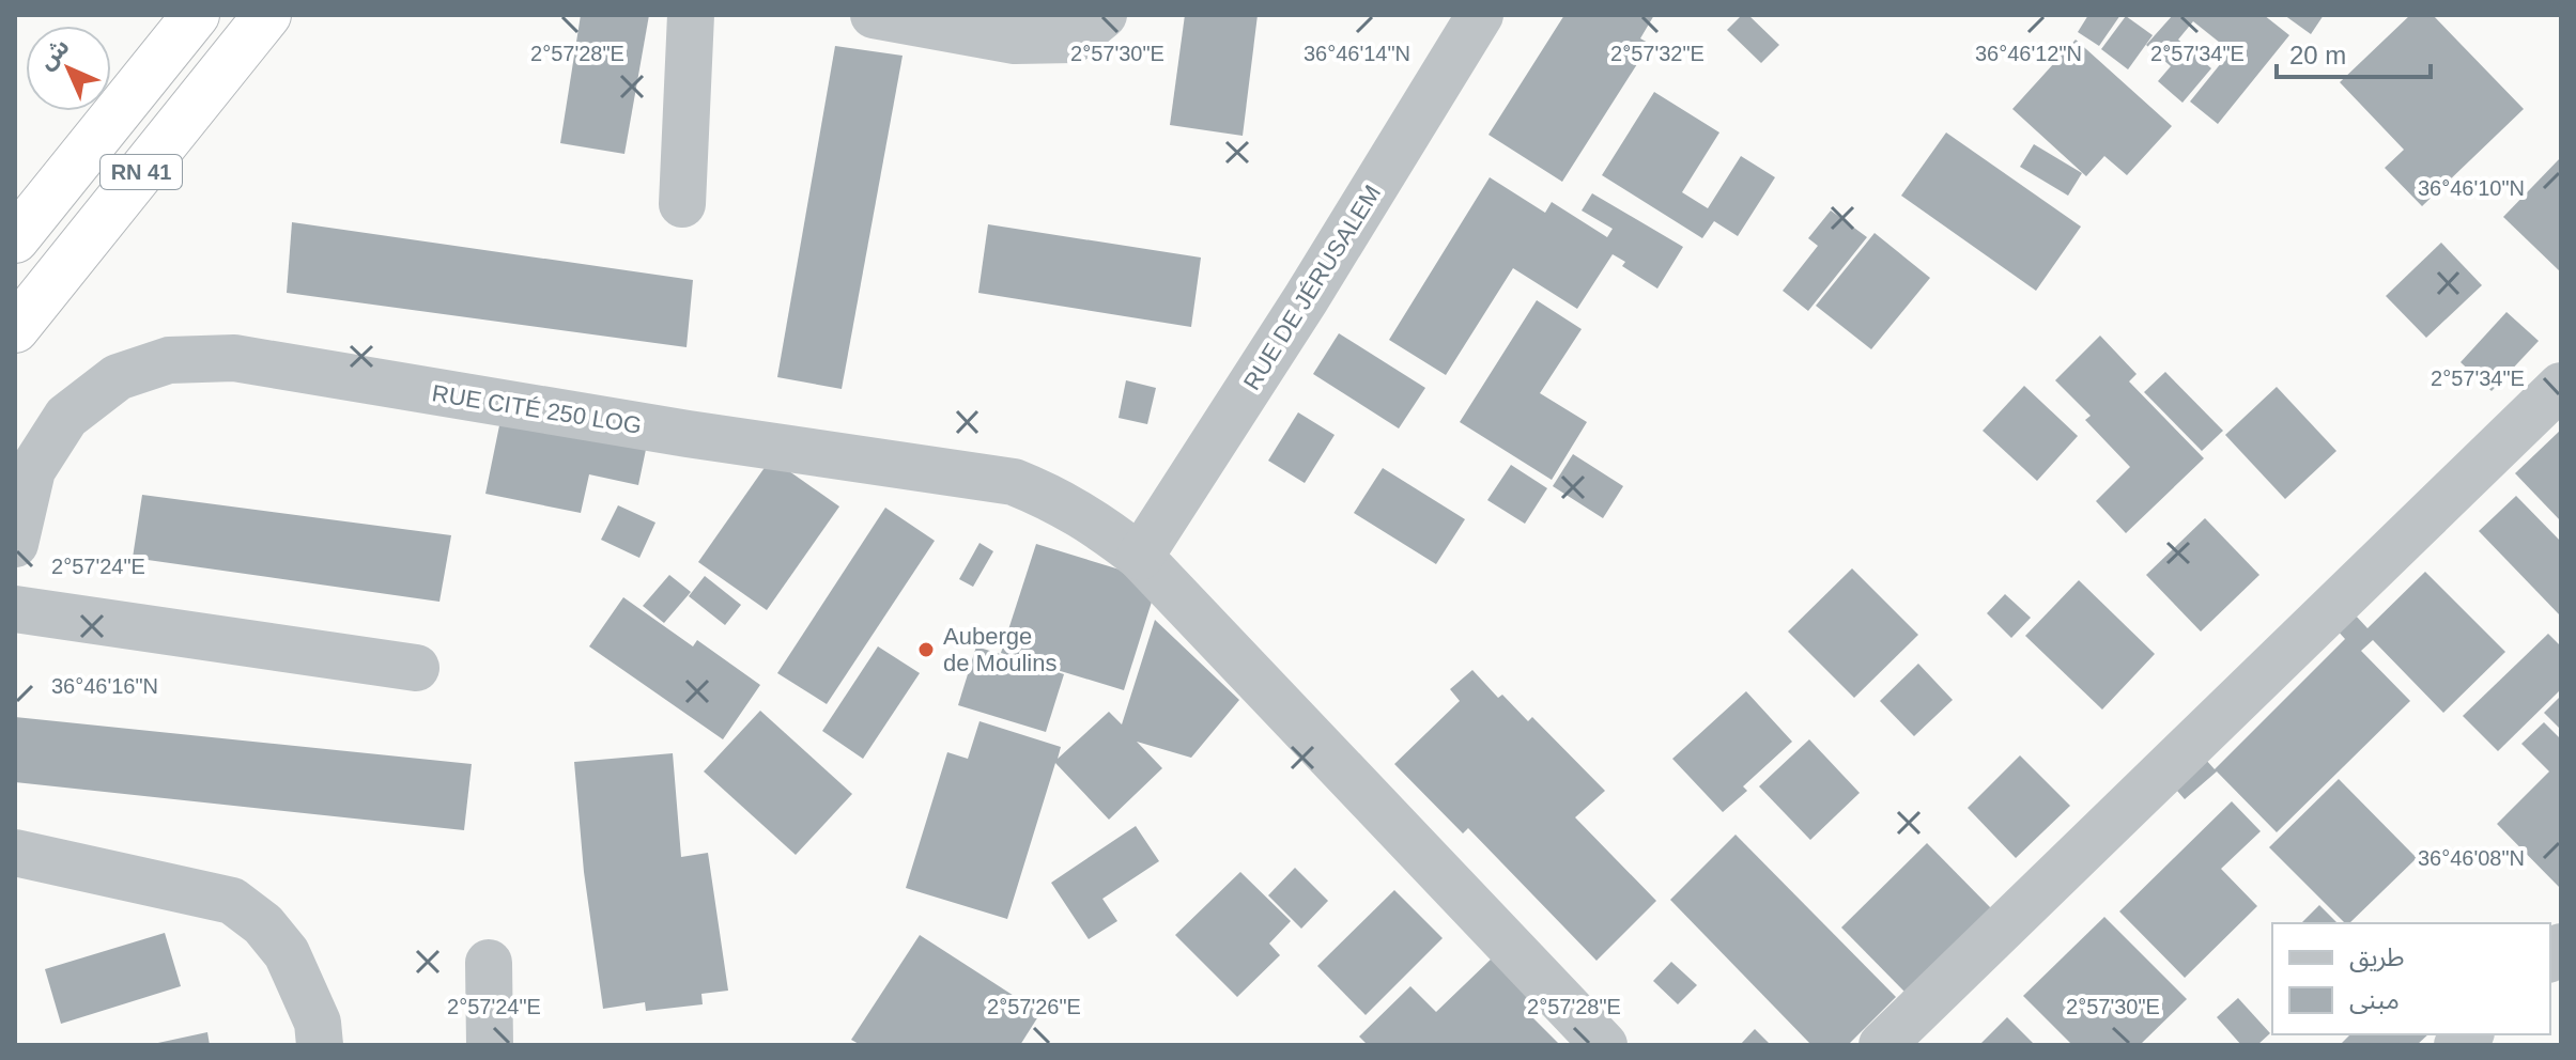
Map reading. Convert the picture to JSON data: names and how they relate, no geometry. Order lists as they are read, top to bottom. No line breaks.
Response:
{"streets":{"highway":["RN 41"],"street":["RUE DE JÉRUSALEM","RUE CITÉ 250 LOG"]},"crossings":[["RUE DE JÉRUSALEM","RUE CITÉ 250 LOG"]],"places":["Auberge de Moulins"],"legend":["طريق","مبنى"],"scale_bar":"20 m","north":"top left","coordinates":["2°57'30\"E","2°57'28\"E","36°46'14\"N","2°57'32\"E","36°46'12\"N","2°57'34\"E","36°46'10\"N","2°57'24\"E","36°46'16\"N","36°46'08\"N","2°57'26\"E"]}
